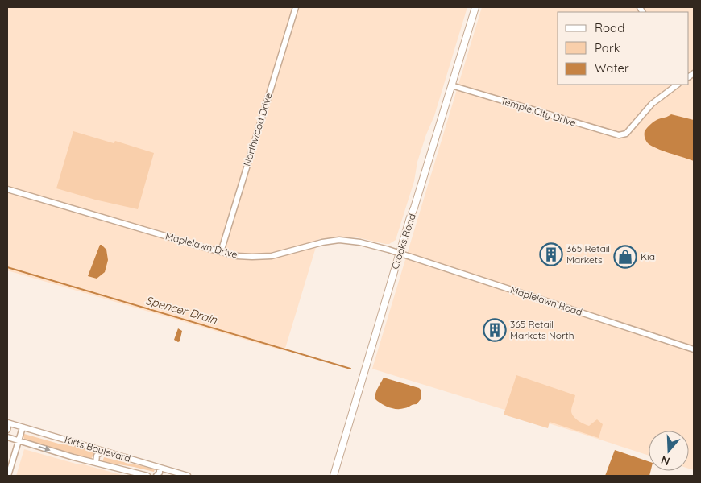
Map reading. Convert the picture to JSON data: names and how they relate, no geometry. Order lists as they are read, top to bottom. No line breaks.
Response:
{"streets":{"main road":["Crooks Road"],"street":["Temple City Drive","Northwood Drive","Maplelawn Drive","Maplelawn Road","Kirts Boulevard"]},"crossings":[["Temple City Drive","Crooks Road"],["Northwood Drive","Maplelawn Drive"],["Crooks Road","Maplelawn Drive"],["Crooks Road","Maplelawn Road"],["Maplelawn Drive","Maplelawn Road"]],"water":["Spencer Drain"],"places":{"building":["365 Retail Markets","365 Retail Markets North"],"shop":["Kia"]},"legend":["Road","Park","Water"],"north":"bottom"}
